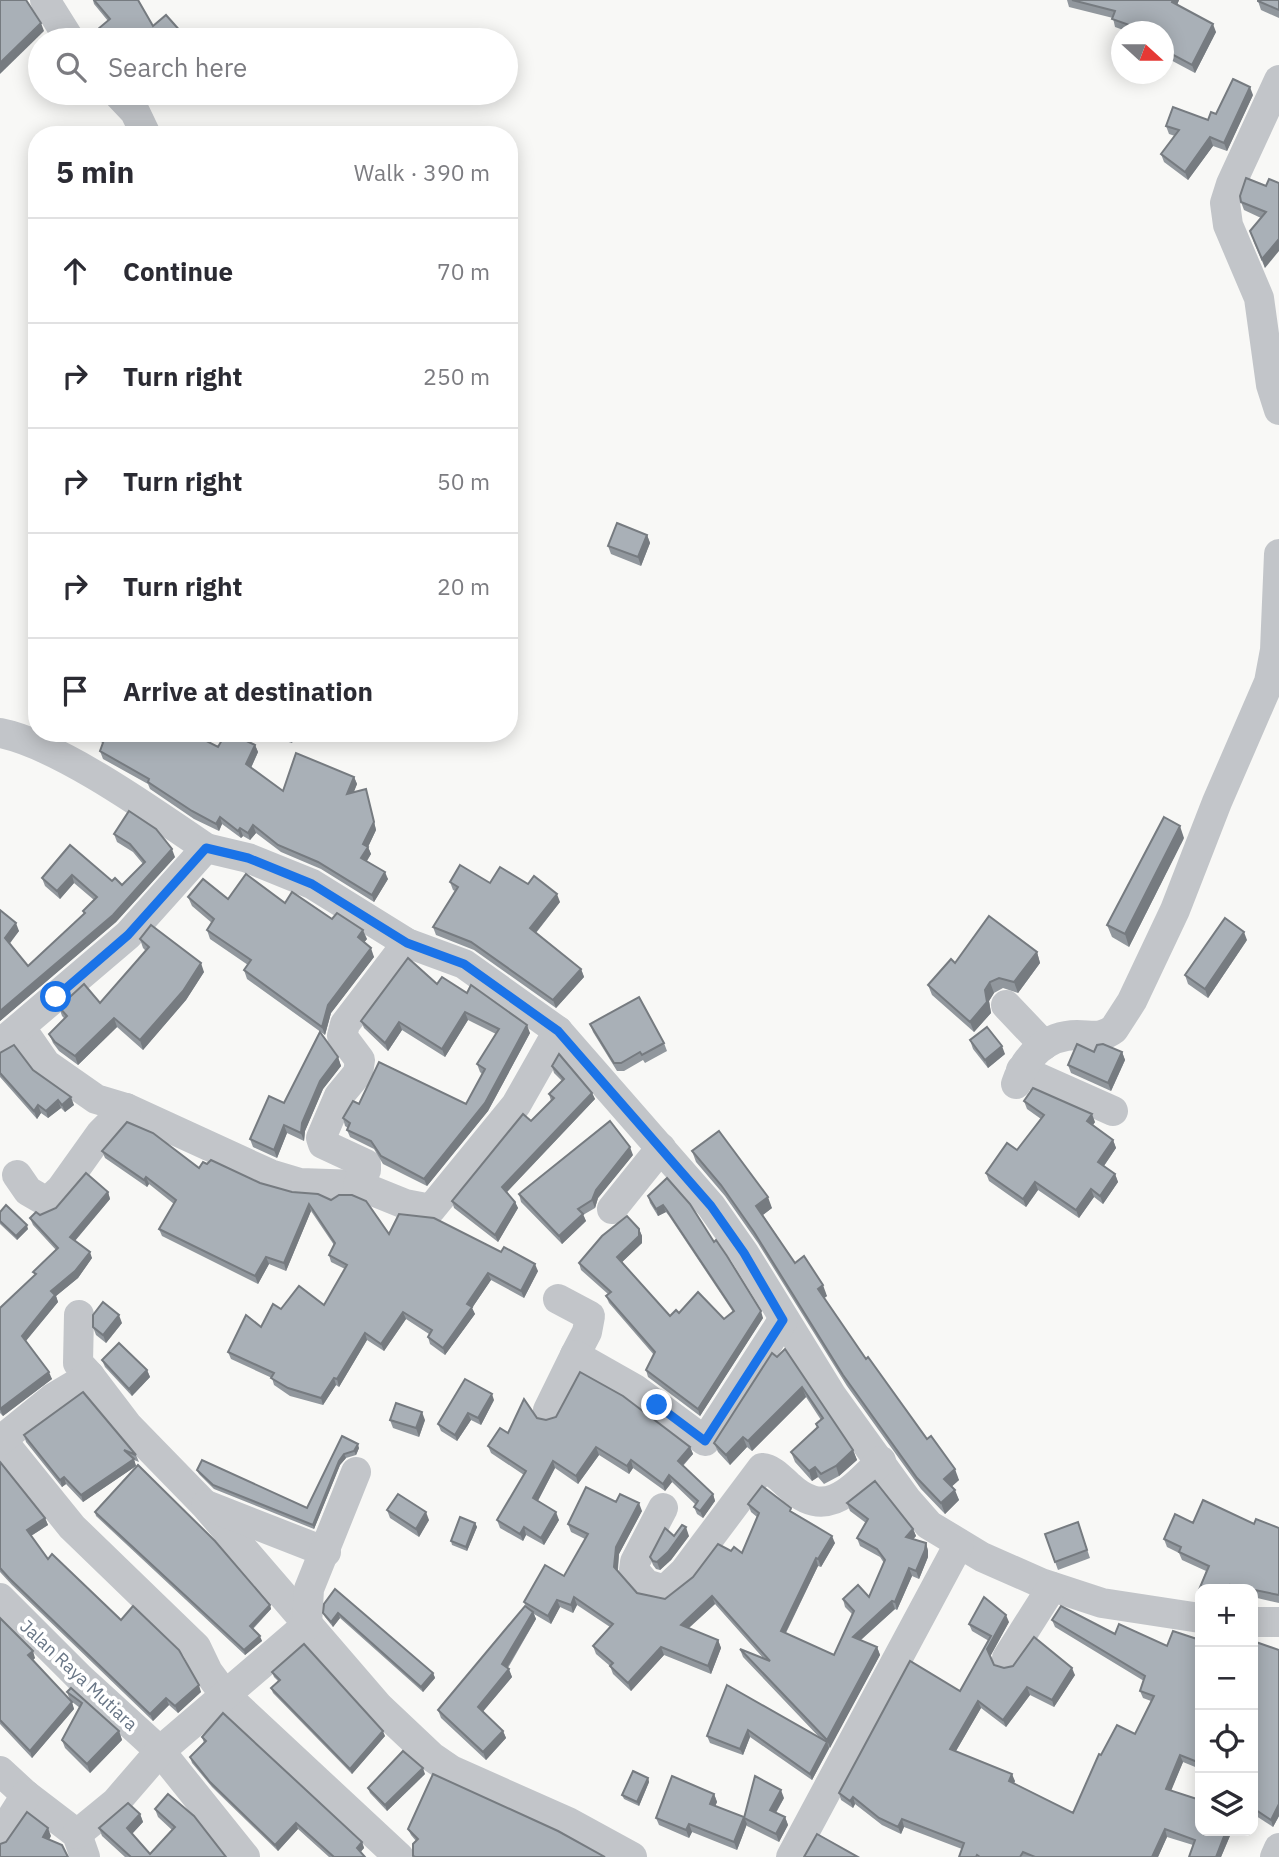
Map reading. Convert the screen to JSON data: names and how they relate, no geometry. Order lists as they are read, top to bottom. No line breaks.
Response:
{"streets":{"street":["Jalan Raya Mutiara"]},"north":"right","page":{"search":"Search here","heading":["5 min","Walk · 390 m"],"list":[["Continue","70 m"],["Turn right","250 m"],["Turn right","50 m"],["Turn right","20 m"],"Arrive at destination"],"map_buttons":["+","−"]}}
